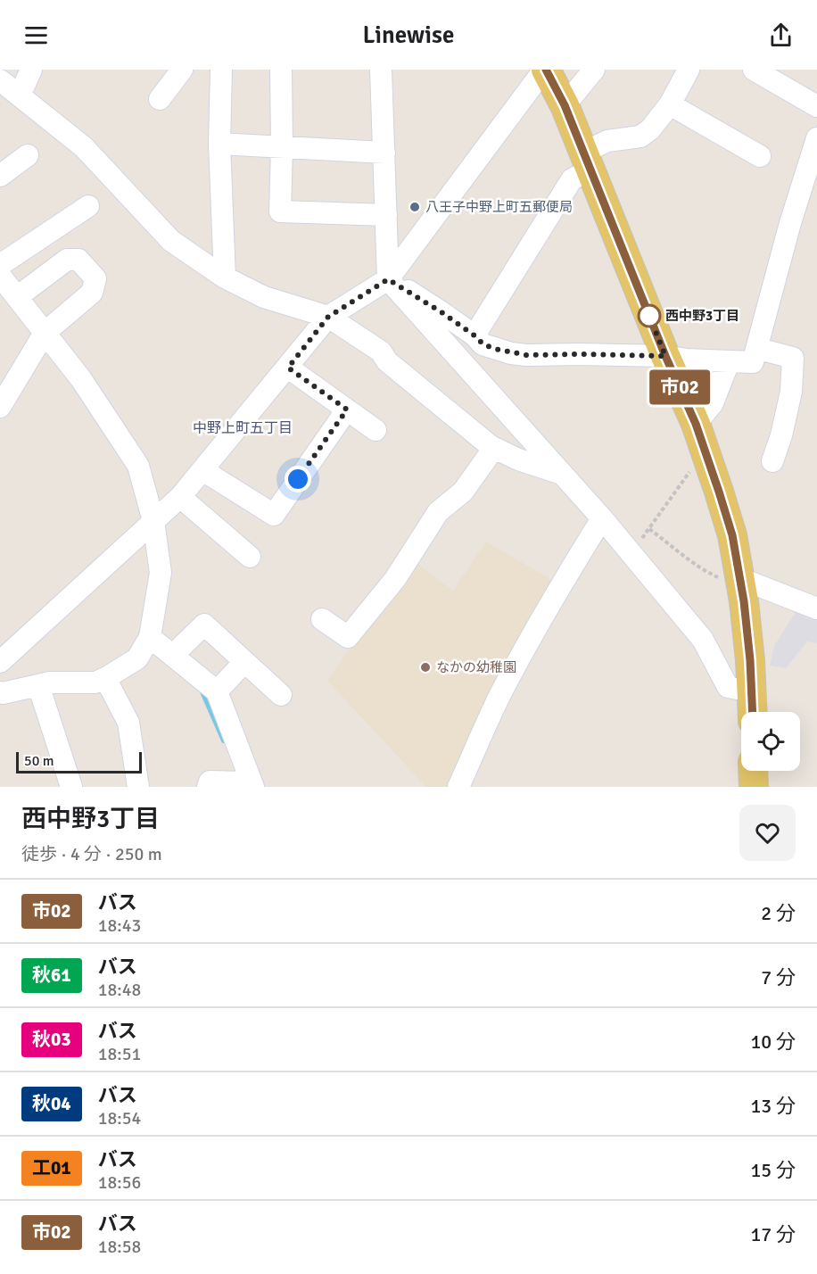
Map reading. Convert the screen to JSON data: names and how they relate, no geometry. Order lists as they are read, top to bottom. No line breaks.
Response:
{"districts":["中野上町五丁目"],"places":["八王子中野上町五郵便局","西中野3丁目","なかの幼稚園"],"lines":["bus line 市02"],"scale_bar":"50 m","page":{"header":"Linewise","on_map":"市02","scale":"50 m","heading":["西中野3丁目","徒歩 · 4 分 · 250 m"],"list":[{"mark":"市02","name":"バス","note":"18:43","value":"2 分"},{"mark":"秋61","name":"バス","note":"18:48","value":"7 分"},{"mark":"秋03","name":"バス","note":"18:51","value":"10 分"},{"mark":"秋04","name":"バス","note":"18:54","value":"13 分"},{"mark":"工01","name":"バス","note":"18:56","value":"15 分"},{"mark":"市02","name":"バス","note":"18:58","value":"17 分"}]}}
